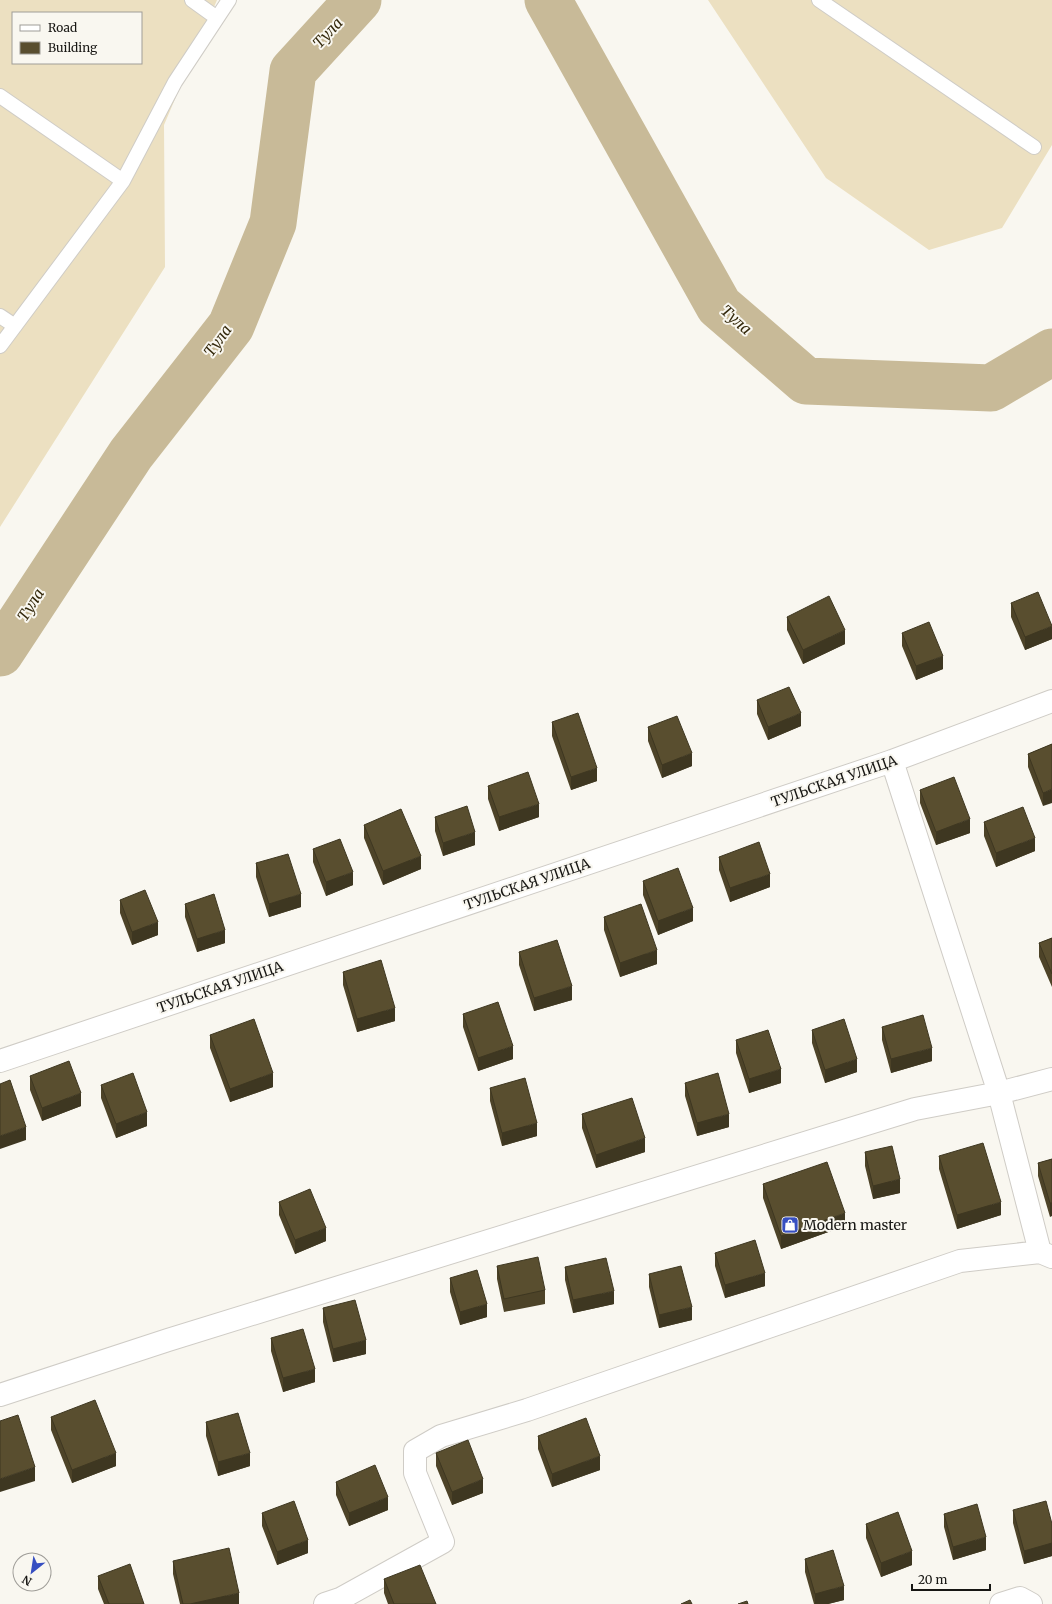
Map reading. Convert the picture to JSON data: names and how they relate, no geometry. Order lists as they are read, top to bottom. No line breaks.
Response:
{"streets":{"street":["ТУЛЬСКАЯ УЛИЦА"]},"water":["Тула"],"places":{"shop":["Modern master"]},"legend":["Road","Building"],"scale_bar":"20 m","north":"bottom left"}
